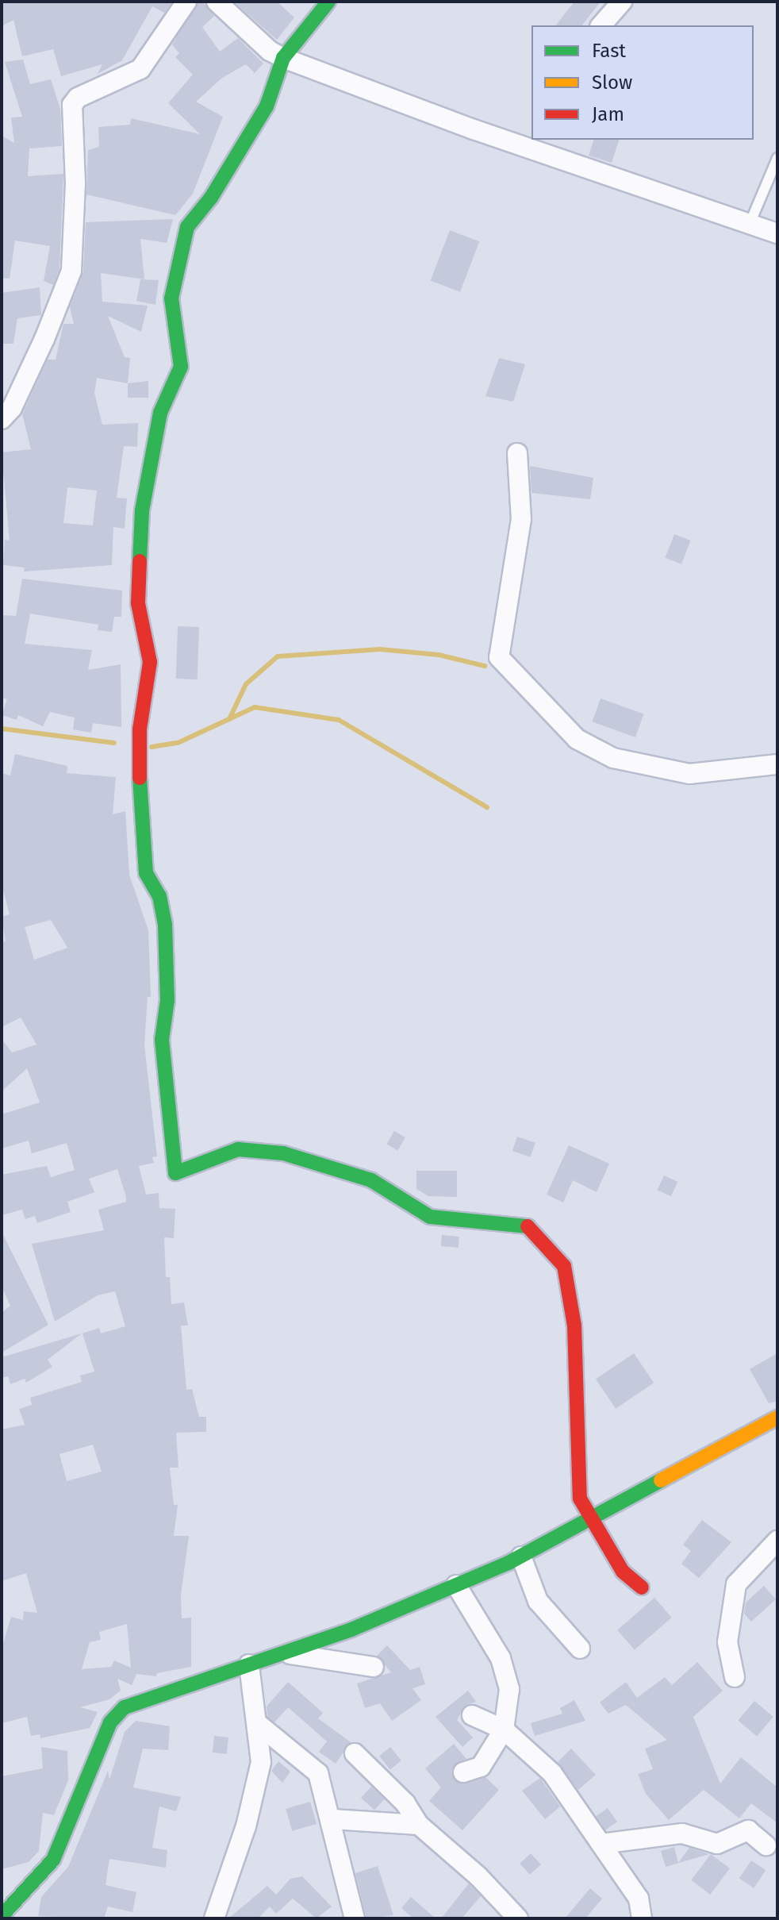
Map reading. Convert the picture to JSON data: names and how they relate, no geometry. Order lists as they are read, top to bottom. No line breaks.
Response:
{"legend":["Fast","Slow","Jam"]}
